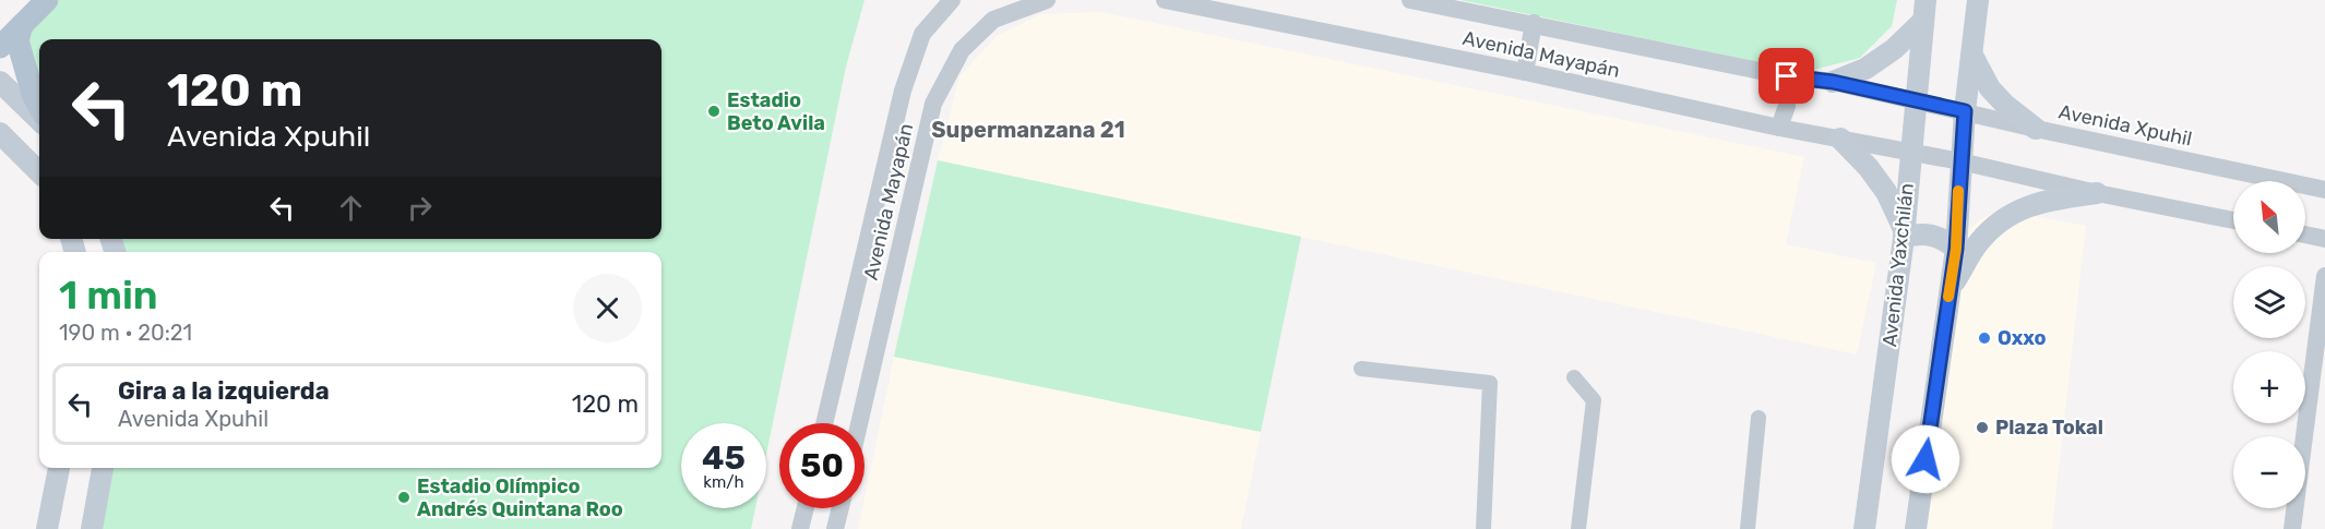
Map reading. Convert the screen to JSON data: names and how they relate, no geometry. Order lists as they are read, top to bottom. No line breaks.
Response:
{"streets":{"main road":["Avenida Yaxchilán"],"street":["Avenida Mayapán","Avenida Xpuhil"]},"crossings":[["Avenida Mayapán","Avenida Xpuhil"],["Avenida Mayapán","Avenida Yaxchilán"],["Avenida Xpuhil","Avenida Yaxchilán"]],"districts":["Supermanzana 21"],"places":["Estadio Beto Avila","Oxxo","Plaza Tokal","Estadio Olímpico Andrés Quintana Roo"],"north":"top left","page":{"turn":["120 m","Avenida Xpuhil"],"map_buttons":["+","−"],"heading":["1 min","190 m · 20:21"],"list":[{"name":"Gira a la izquierda","note":"Avenida Xpuhil","value":"120 m"}],"speed":"45 km/h","limit":"50"}}
